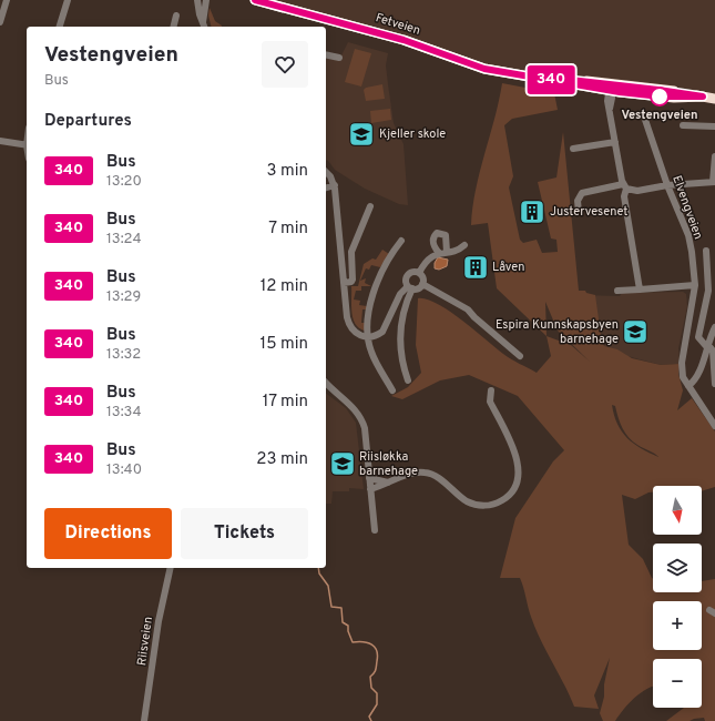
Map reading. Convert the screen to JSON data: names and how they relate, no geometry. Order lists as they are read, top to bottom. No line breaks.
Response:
{"streets":{"highway":["Fetveien"],"street":["Elvengveien","Riisveien"]},"places":{"other":["Vestengveien"],"school or university":["Kjeller skole","Espira Kunnskapsbyen barnehage","Riisløkka barnehage"],"building":["Justervesenet","Låven"]},"lines":["bus line 340"],"north":"bottom","page":{"on_map":"340","heading":[["Vestengveien","Bus"],"Departures"],"list":[{"mark":"340","name":"Bus","note":"13:20","value":"3 min"},{"mark":"340","name":"Bus","note":"13:24","value":"7 min"},{"mark":"340","name":"Bus","note":"13:29","value":"12 min"},{"mark":"340","name":"Bus","note":"13:32","value":"15 min"},{"mark":"340","name":"Bus","note":"13:34","value":"17 min"},{"mark":"340","name":"Bus","note":"13:40","value":"23 min"}],"map_buttons":["+","−"],"buttons":["Directions","Tickets"]}}
